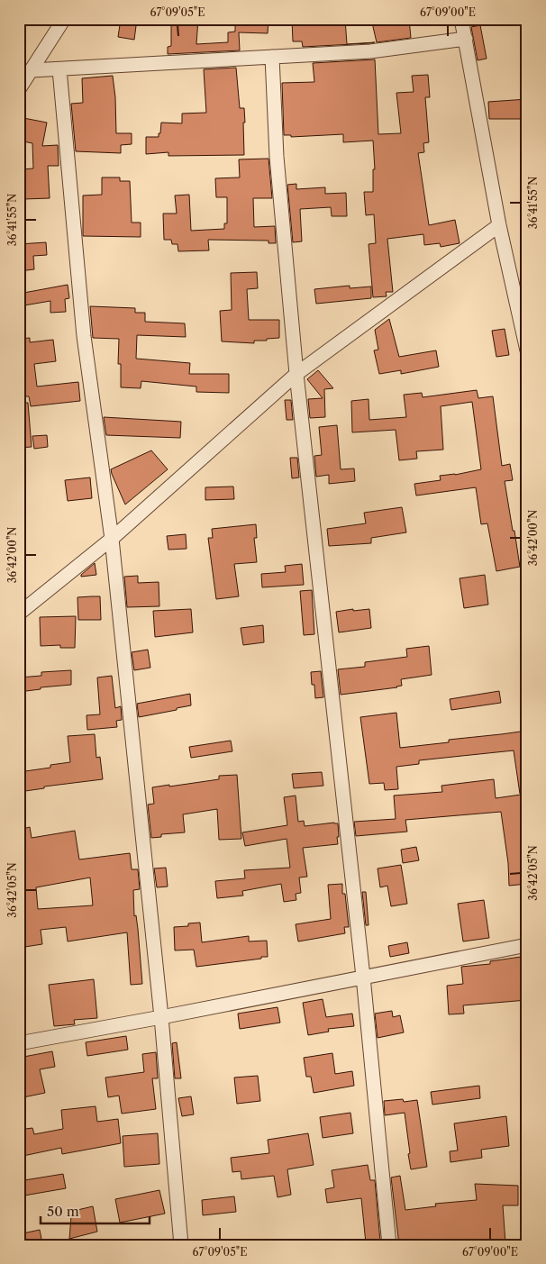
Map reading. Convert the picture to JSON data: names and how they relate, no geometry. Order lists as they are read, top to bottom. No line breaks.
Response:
{"scale_bar":"50 m","coordinates":["67°09'05\"E","67°09'00\"E","36°41'55\"N","36°42'00\"N","36°42'05\"N"]}
